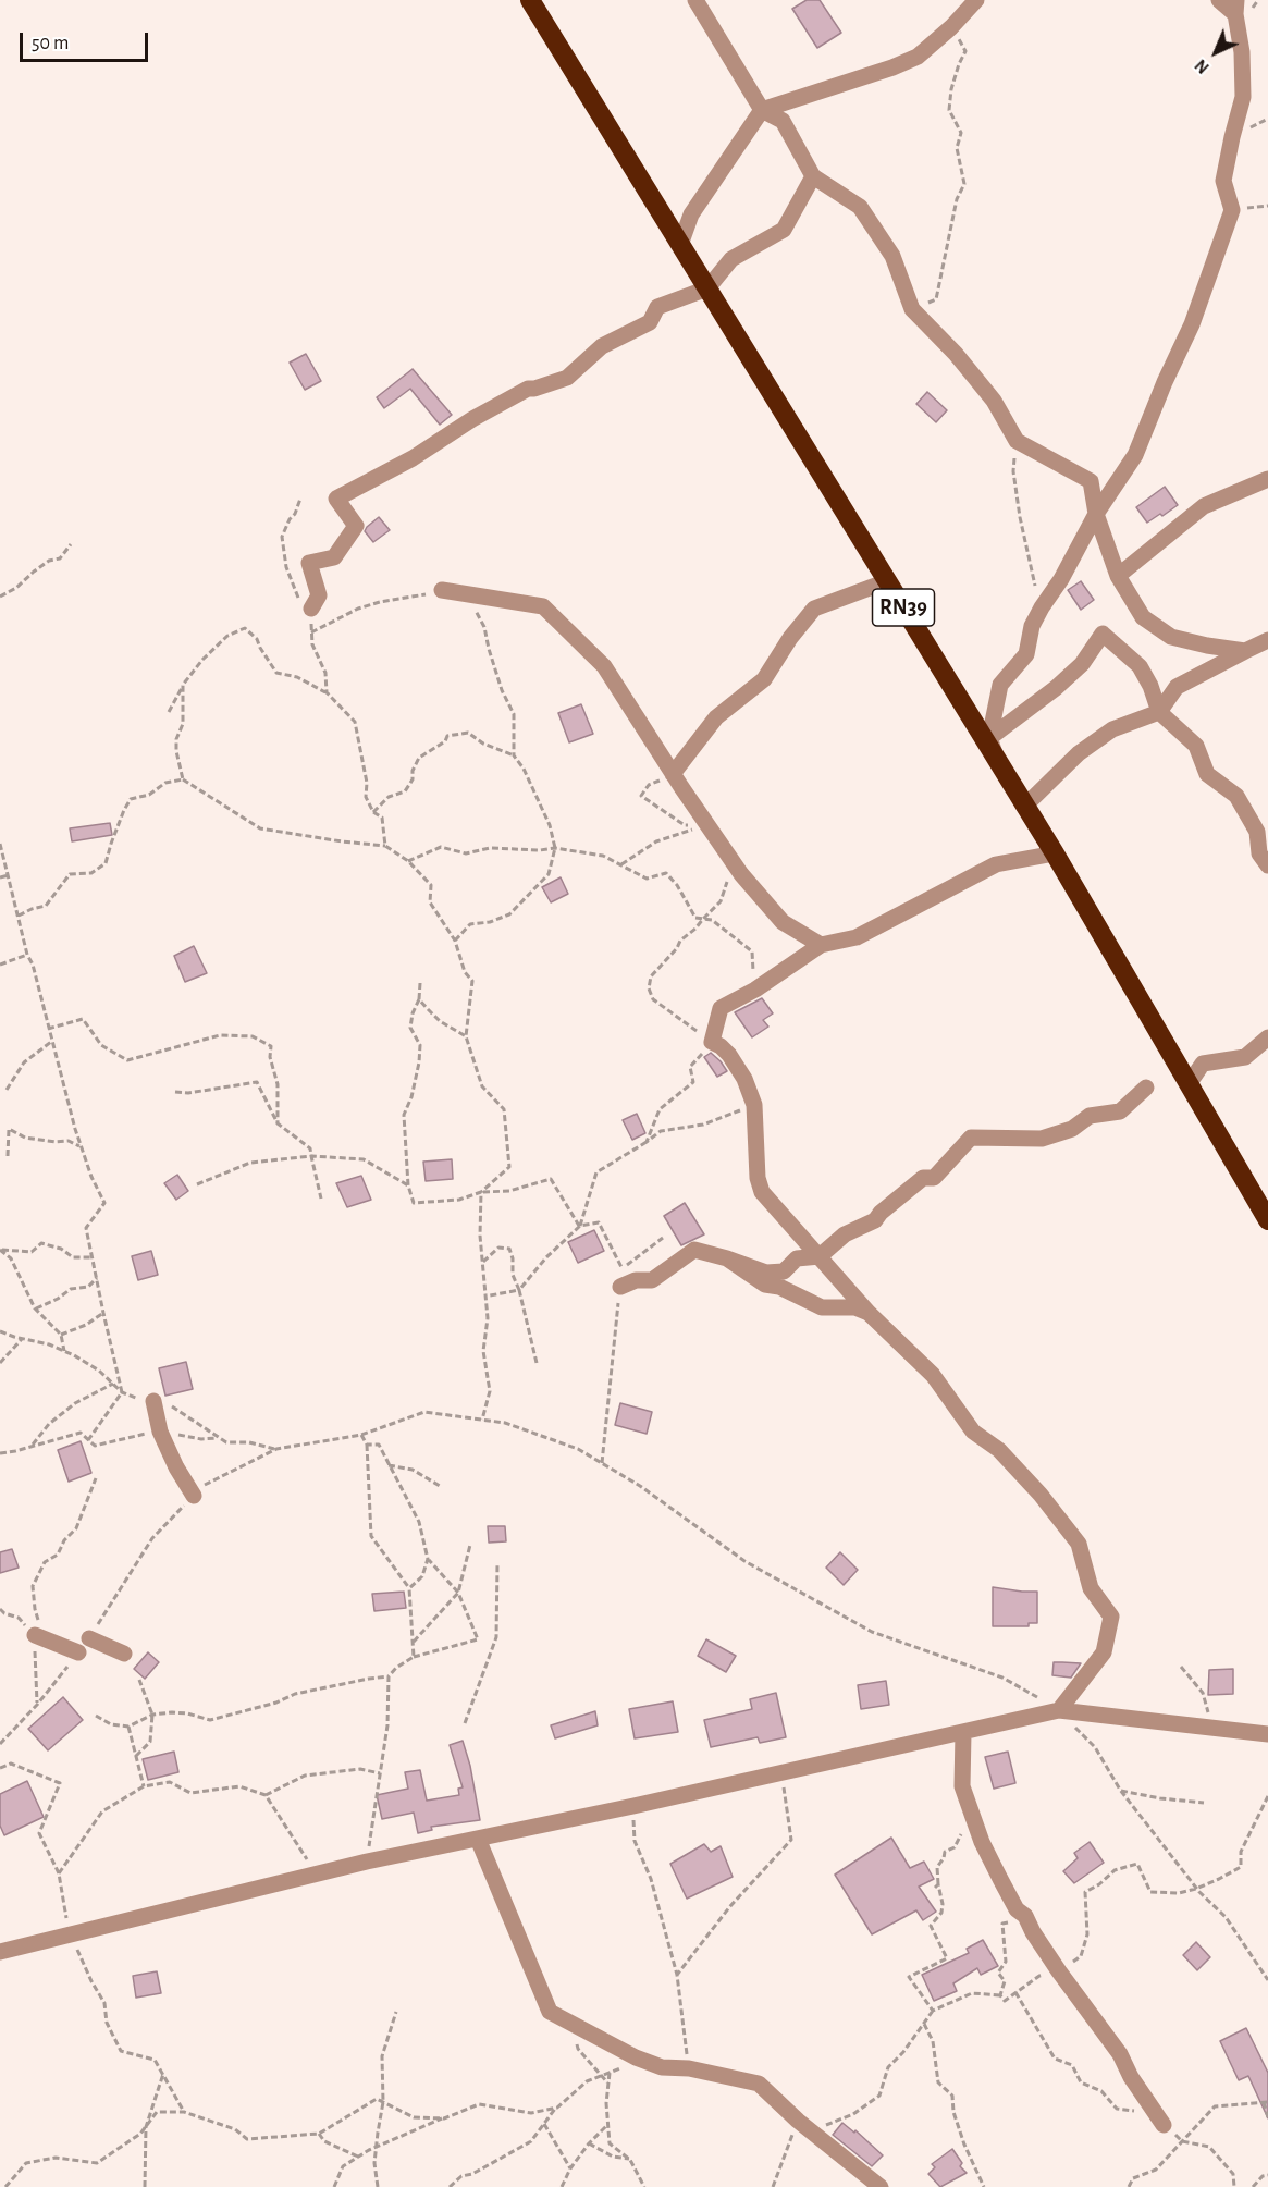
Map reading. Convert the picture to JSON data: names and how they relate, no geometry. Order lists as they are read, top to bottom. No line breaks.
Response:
{"streets":{"highway":["RN39"]},"scale_bar":"50 m","north":"bottom left"}
